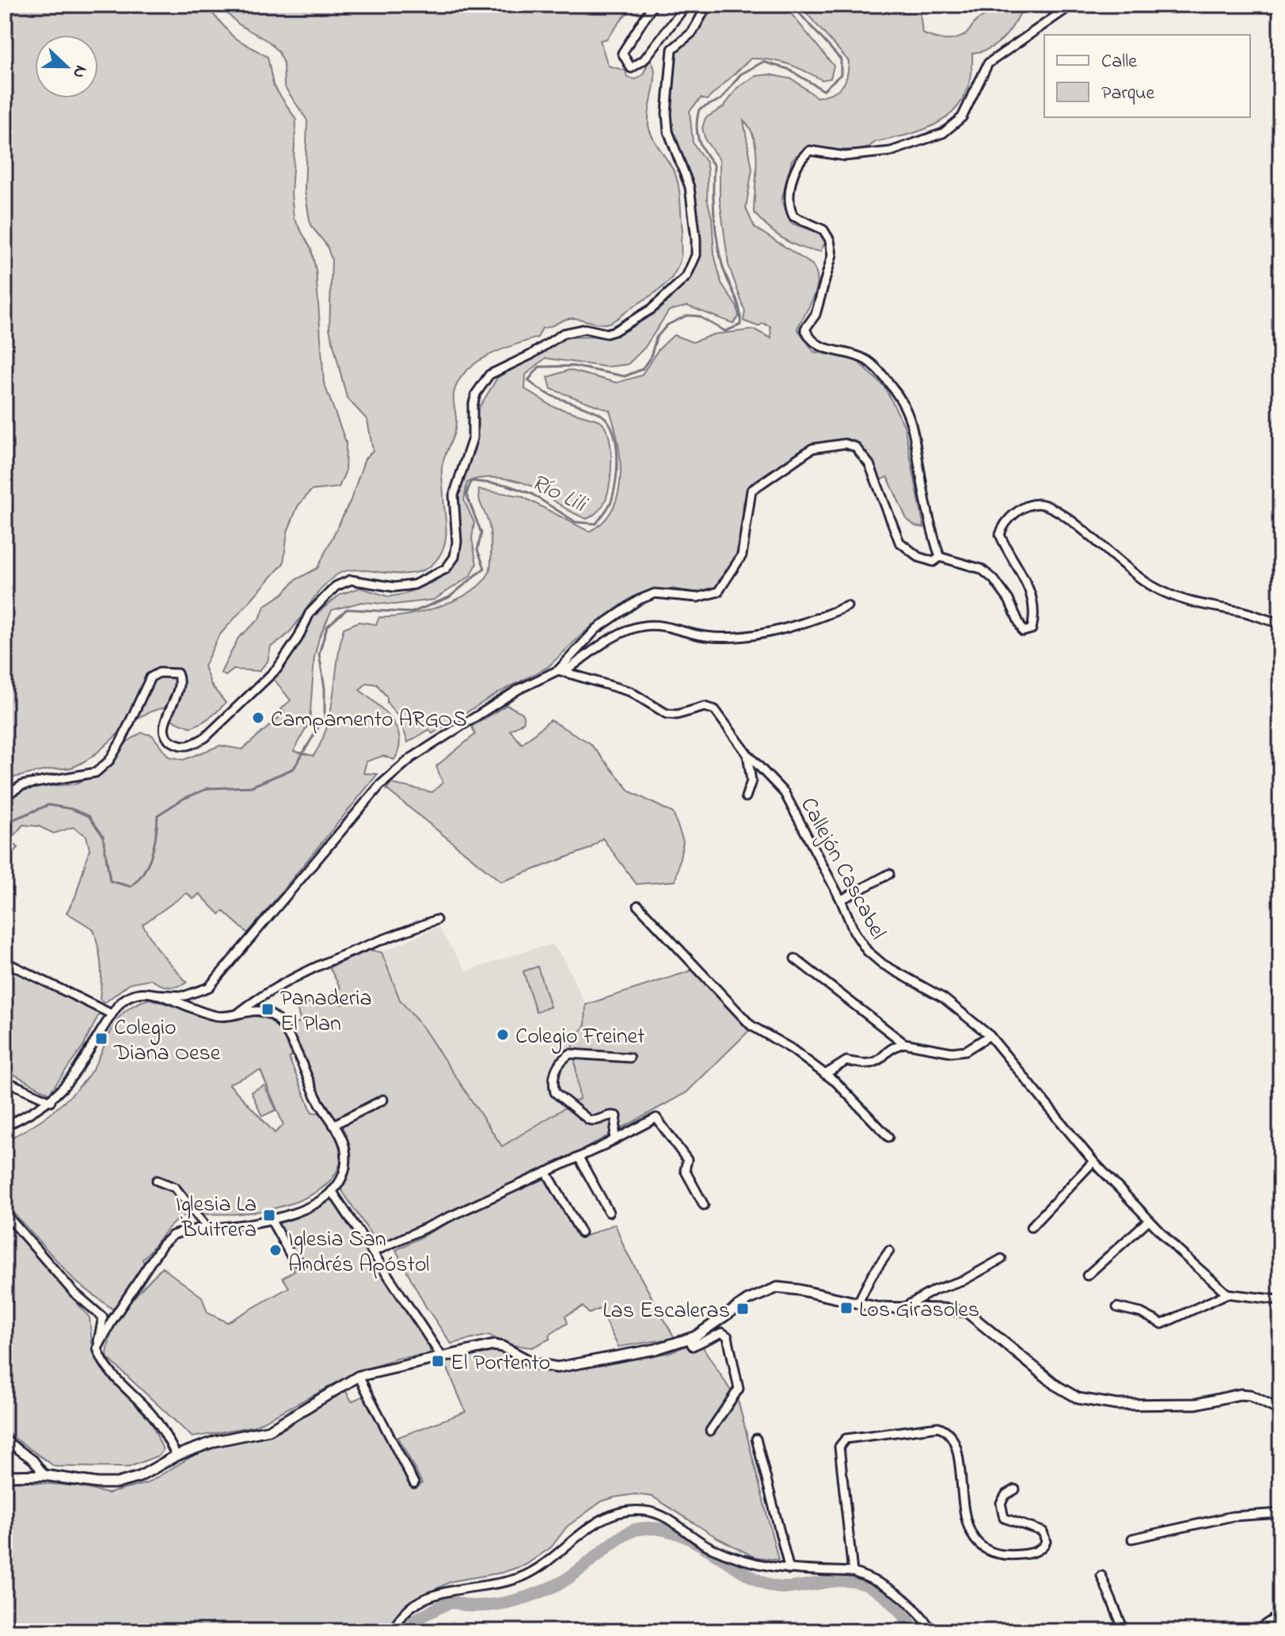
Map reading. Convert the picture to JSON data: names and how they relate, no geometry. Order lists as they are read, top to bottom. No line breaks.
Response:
{"streets":{"street":["Callejón Cascabel"]},"water":["Río Lili"],"places":{"other":["Campamento ARGOS","Colegio Freinet","Iglesia San Andrés Apóstol"],"transit":["Panaderia El Plan","Colegio Diana Oese","Iglesia La Buitrera","Los Girasoles","Las Escaleras","El Portento"]},"legend":["Calle","Parque"],"north":"right"}
